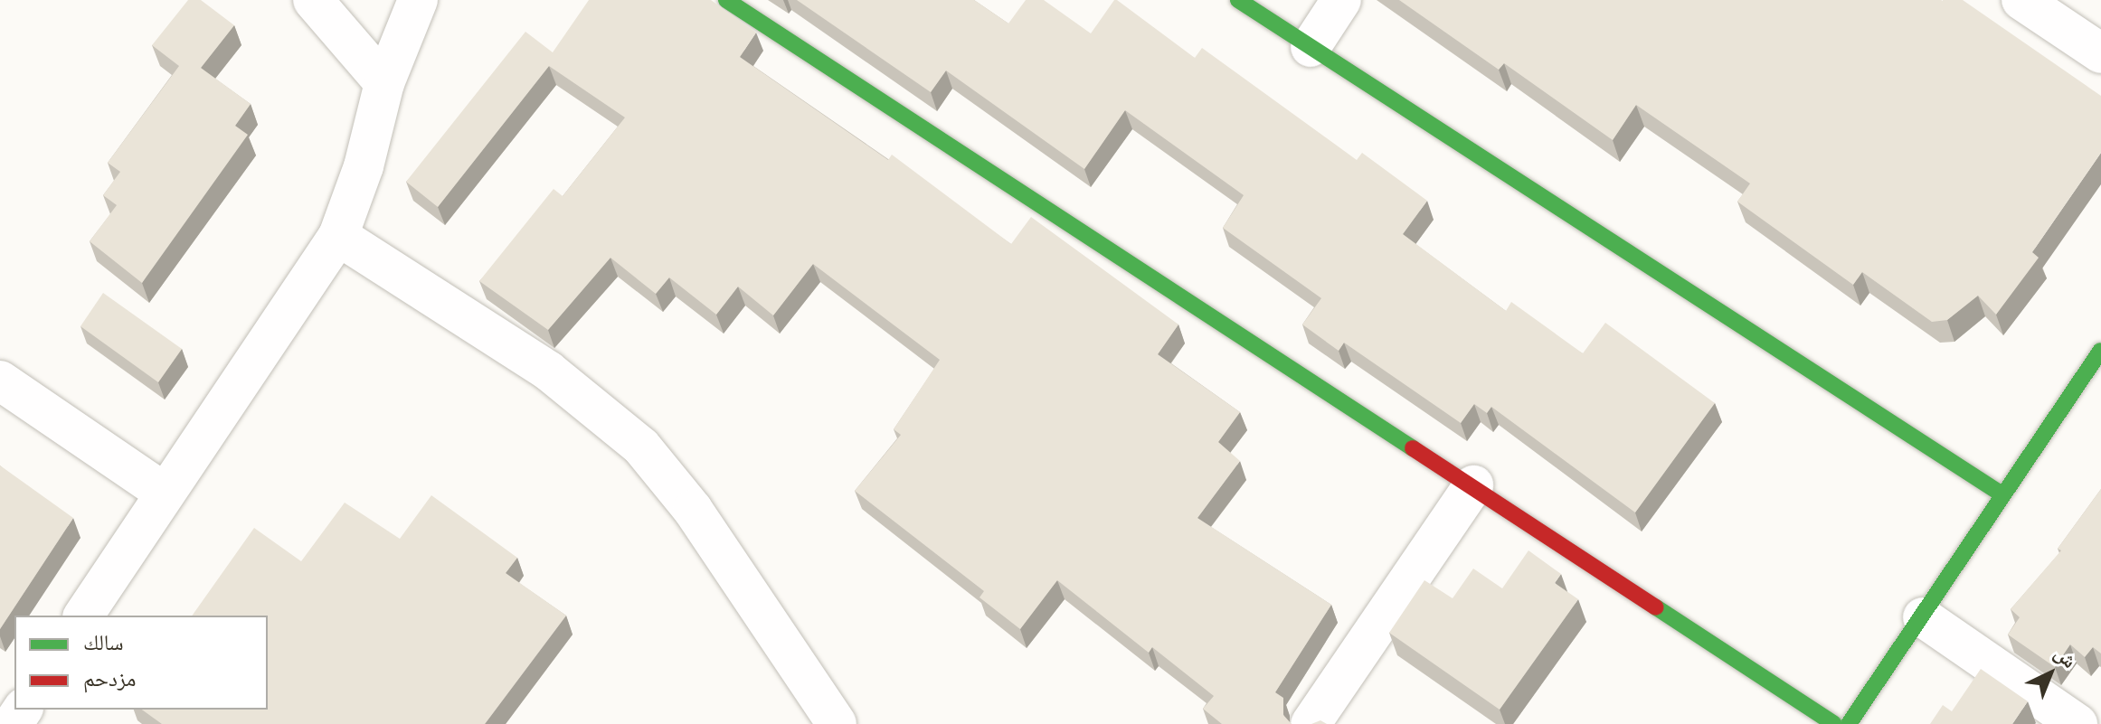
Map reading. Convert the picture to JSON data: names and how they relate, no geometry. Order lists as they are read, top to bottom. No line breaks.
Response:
{"legend":["سالك","مزدحم"],"north":"top right"}
